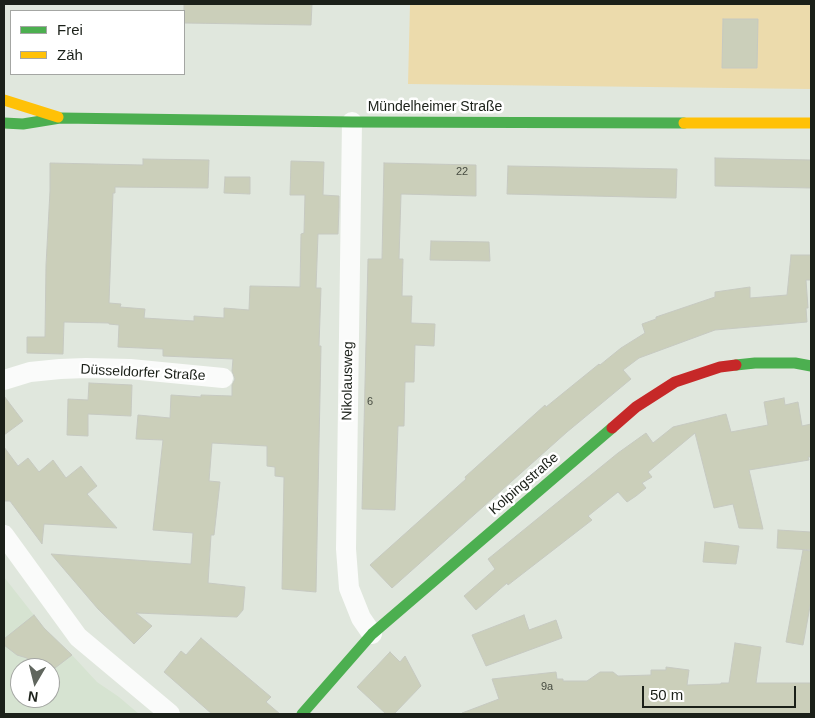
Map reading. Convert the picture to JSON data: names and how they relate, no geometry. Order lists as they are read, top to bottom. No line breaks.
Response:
{"streets":{"main road":["Mündelheimer Straße","Kolpingstraße"],"street":["Düsseldorfer Straße","Nikolausweg"]},"crossings":[["Mündelheimer Straße","Nikolausweg"],["Nikolausweg","Kolpingstraße"]],"house_numbers":["22","6","9a"],"legend":["Frei","Zäh"],"scale_bar":"50 m","north":"bottom"}
